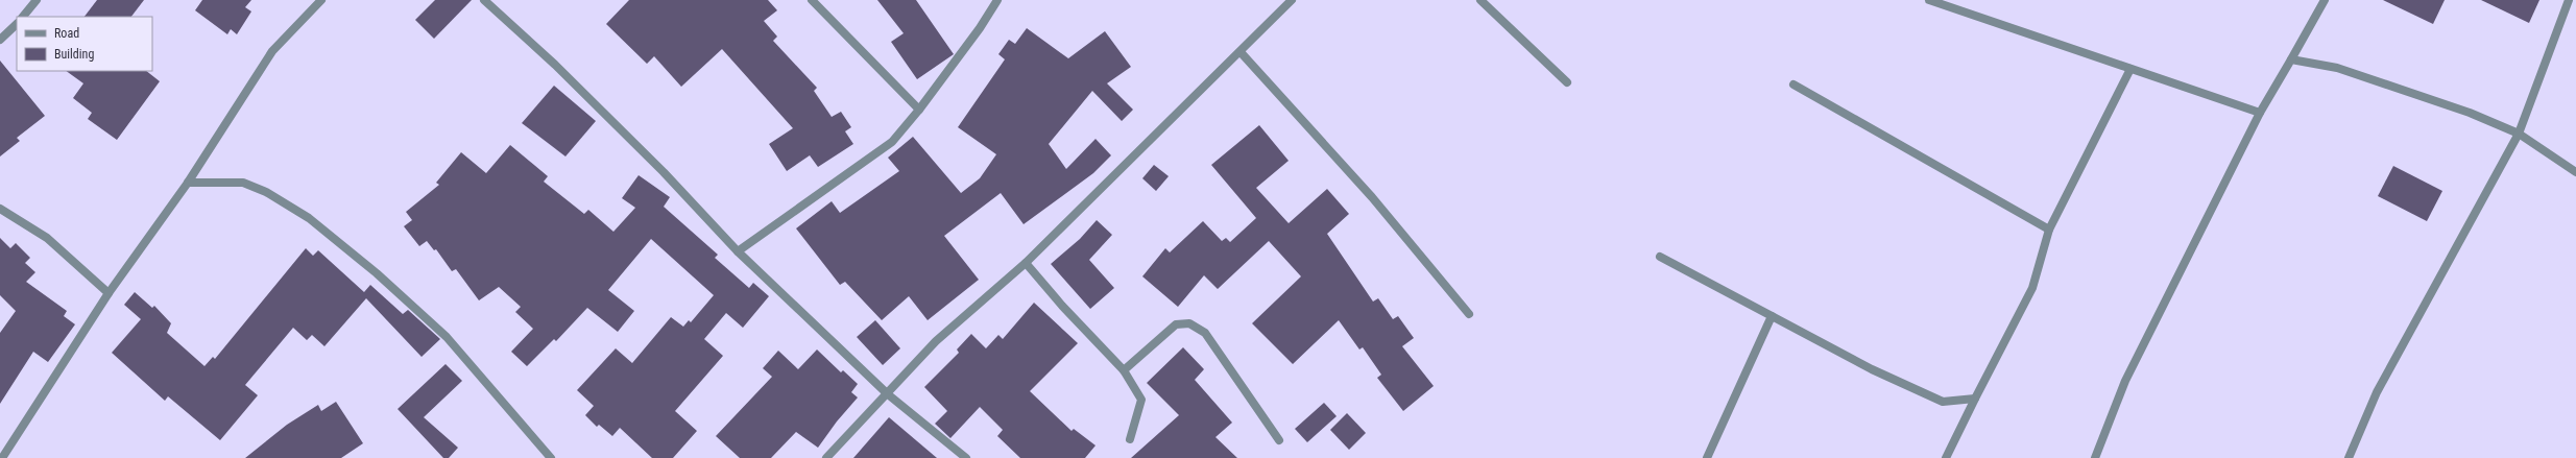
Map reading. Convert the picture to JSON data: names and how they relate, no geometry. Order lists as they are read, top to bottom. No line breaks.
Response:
{"legend":["Road","Building"]}
